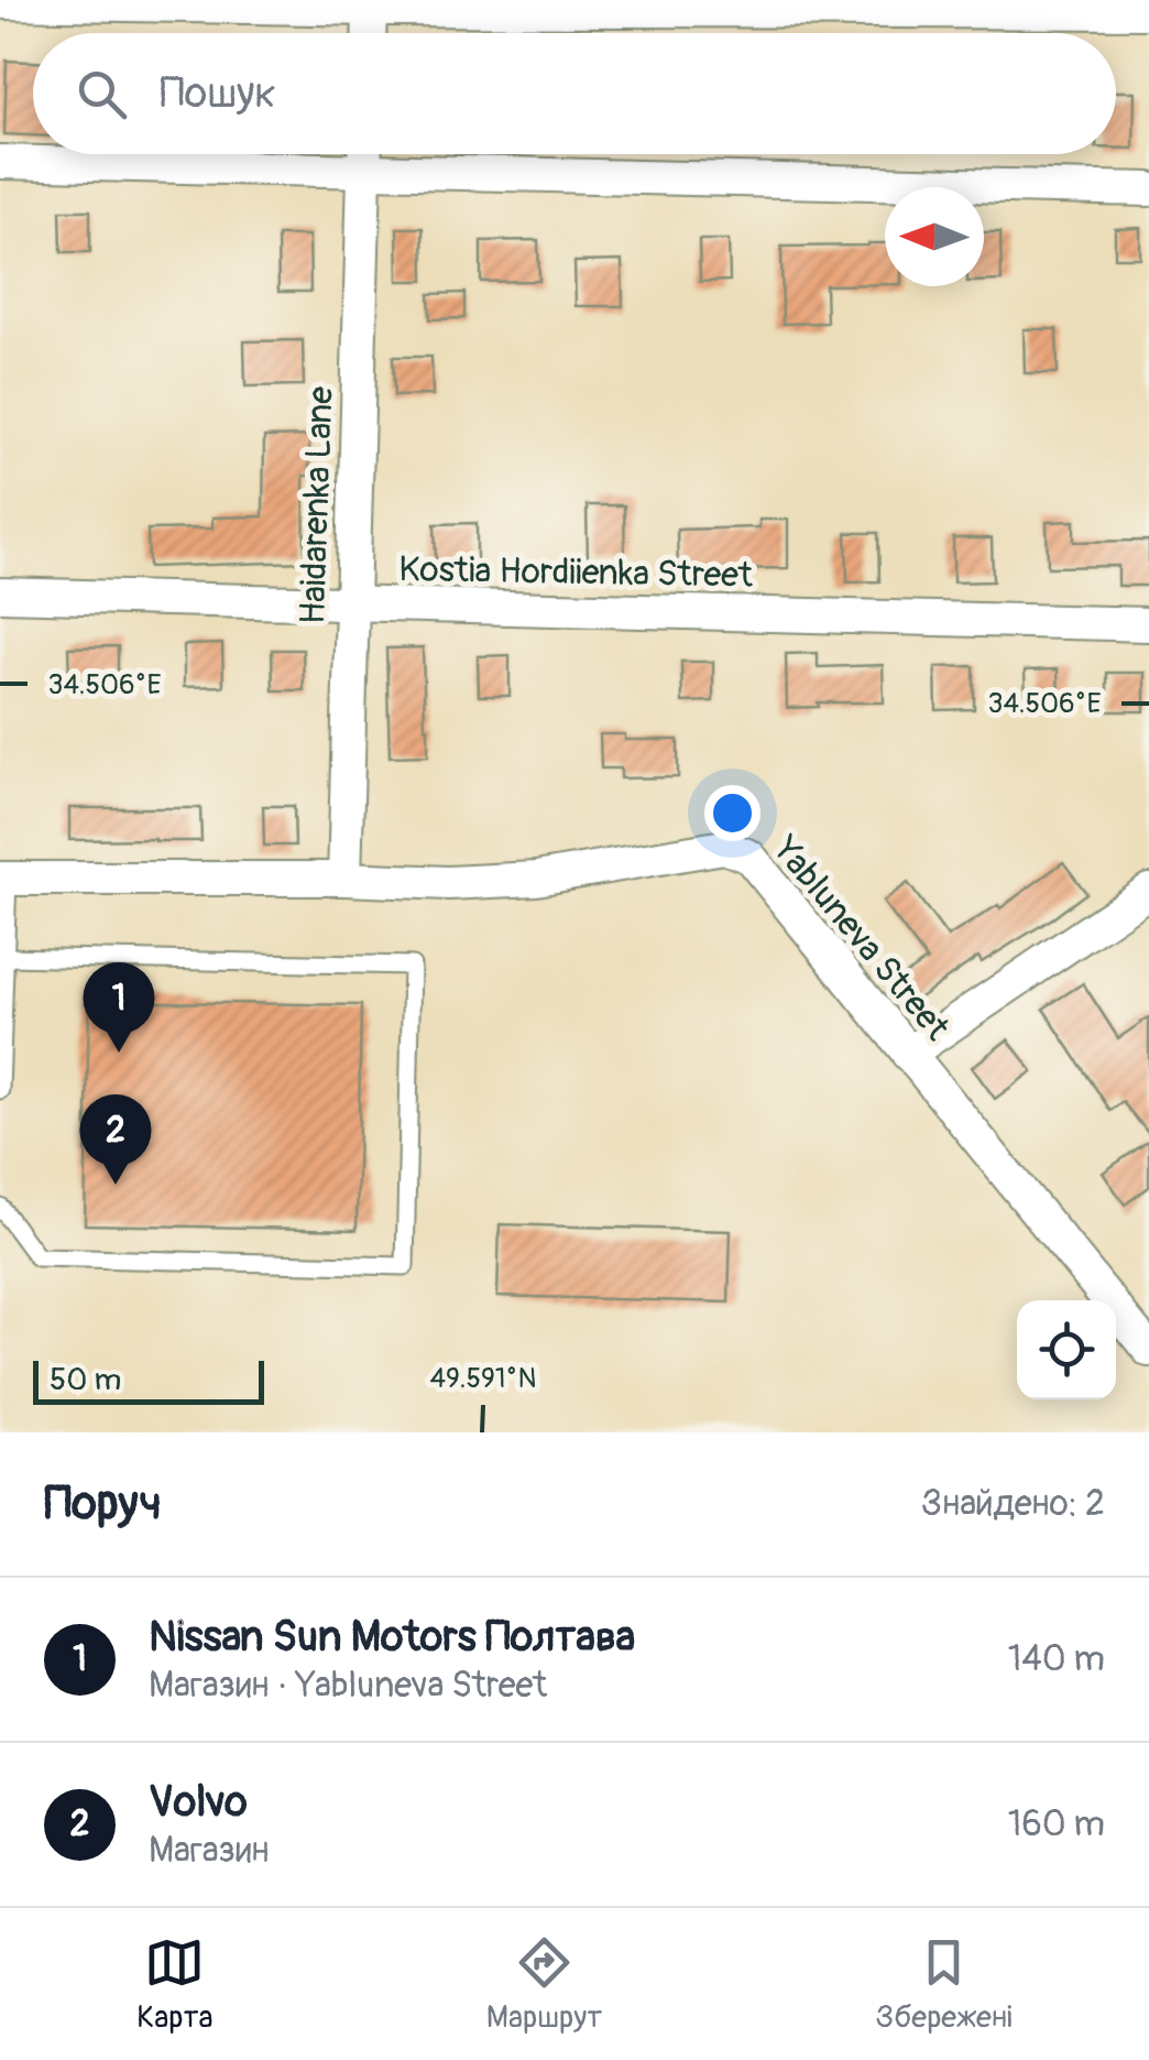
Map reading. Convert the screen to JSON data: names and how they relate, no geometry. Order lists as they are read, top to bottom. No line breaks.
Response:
{"streets":{"street":["Haidarenka Lane","Kostia Hordiienka Street","Yabluneva Street"]},"crossings":[["Haidarenka Lane","Kostia Hordiienka Street"],["Haidarenka Lane","Yabluneva Street"]],"scale_bar":"50 m","north":"left","page":{"search":"Пошук","pins":["1","2"],"scale":"50 m","heading":["Поруч","Знайдено: 2"],"list":[{"mark":"1","name":"Nissan Sun Motors Полтава","note":"Магазин · Yabluneva Street","value":"140 m"},{"mark":"2","name":"Volvo","note":"Магазин","value":"160 m"}],"nav":["Карта","Маршрут","Збережені"]},"coordinates":["34.506°E","49.591°N"]}
